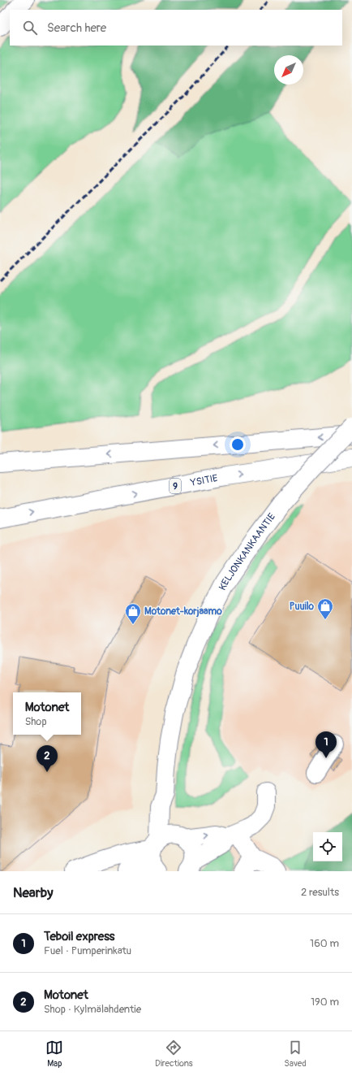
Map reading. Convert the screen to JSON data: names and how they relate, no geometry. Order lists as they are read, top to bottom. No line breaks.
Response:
{"streets":{"main road":["YSITIE","9","KELJONKANKAANTIE"]},"places":{"shop":["Puuilo","Motonet-korjaamo"]},"north":"bottom left","page":{"search":"Search here","popup":["Motonet","Shop"],"pins":["1","2"],"heading":["Nearby","2 results"],"list":[{"mark":"1","name":"Teboil express","note":"Fuel · Pumperinkatu","value":"160 m"},{"mark":"2","name":"Motonet","note":"Shop · Kylmälahdentie","value":"190 m"}],"nav":["Map","Directions","Saved"]}}
